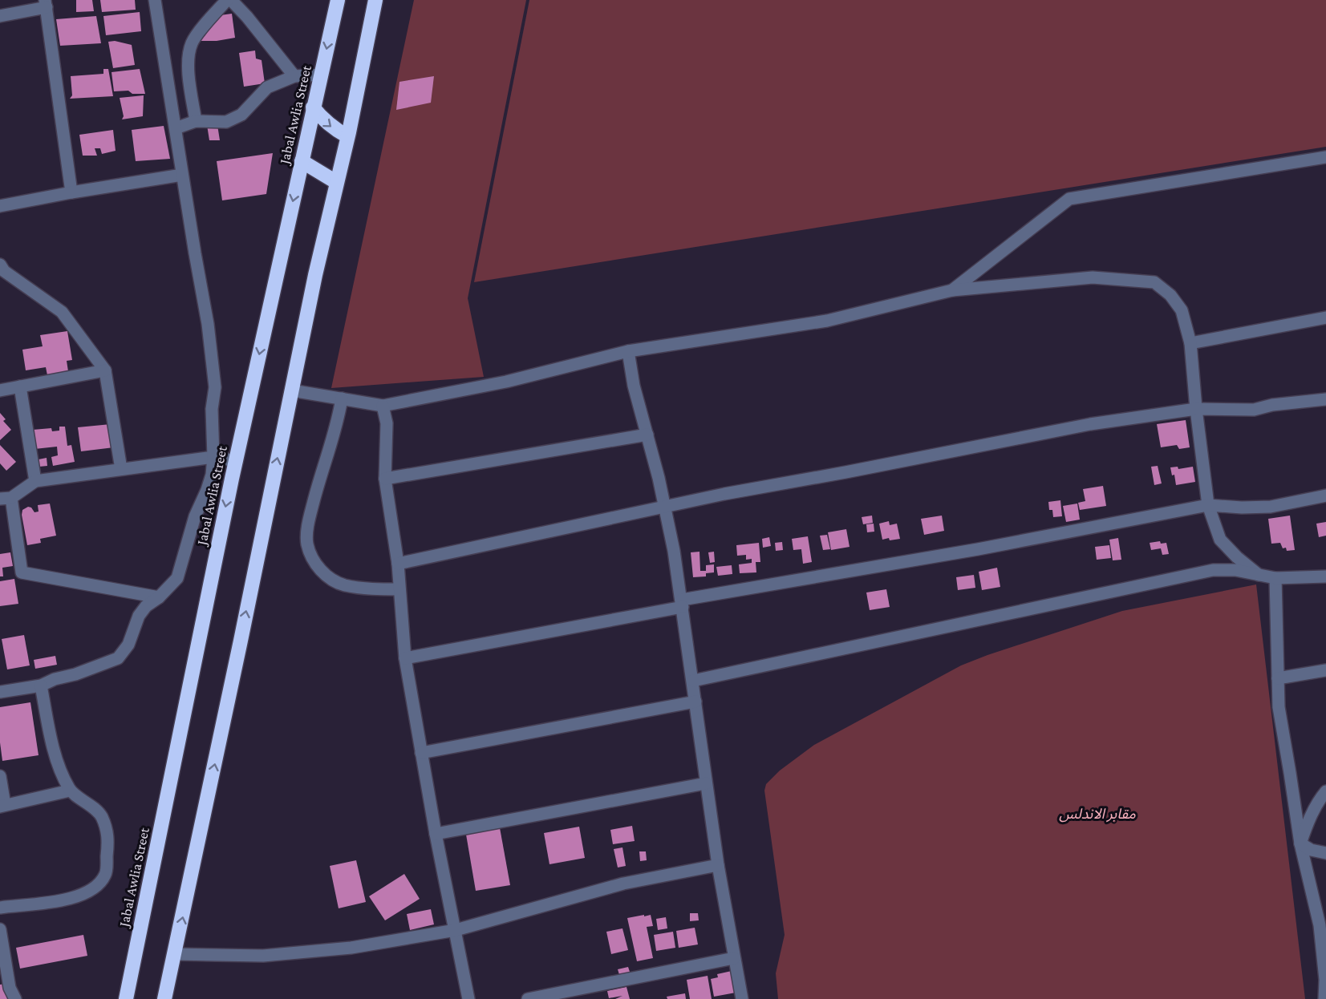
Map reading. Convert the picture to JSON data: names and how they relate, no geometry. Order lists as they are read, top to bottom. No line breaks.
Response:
{"streets":{"highway":["Jabal Awlia Street"]},"parks":["مقابر الاندلس"]}
